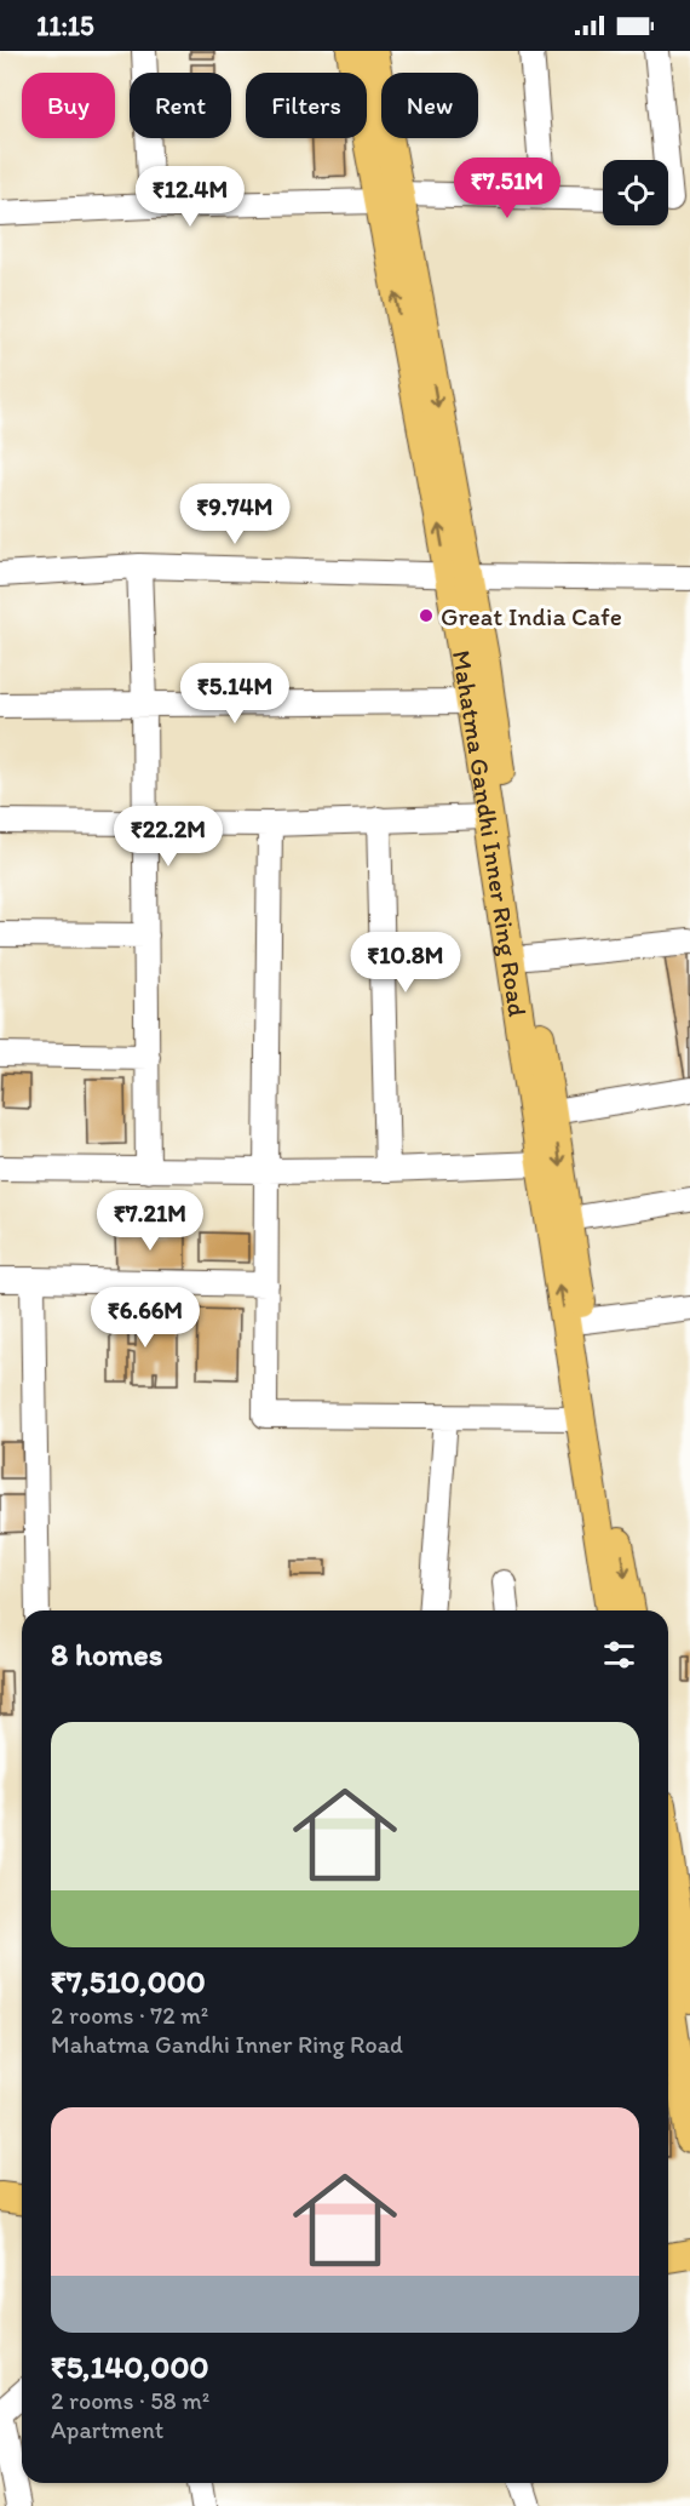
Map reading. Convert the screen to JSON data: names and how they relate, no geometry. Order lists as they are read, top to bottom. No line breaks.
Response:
{"streets":{"main road":["Mahatma Gandhi Inner Ring Road"]},"places":["Great India Cafe"],"page":{"status":"11:15","chip":["Buy","Rent","Filters","New"],"price":["₹7.51M","₹12.4M","₹9.74M","₹5.14M","₹22.2M","₹10.8M","₹7.21M","₹6.66M"],"heading":"8 homes","list":[{"name":"₹7,510,000","note":"2 rooms · 72 m² · Mahatma Gandhi Inner Ring Road"},{"name":"₹5,140,000","note":"2 rooms · 58 m² · Apartment"}]}}
